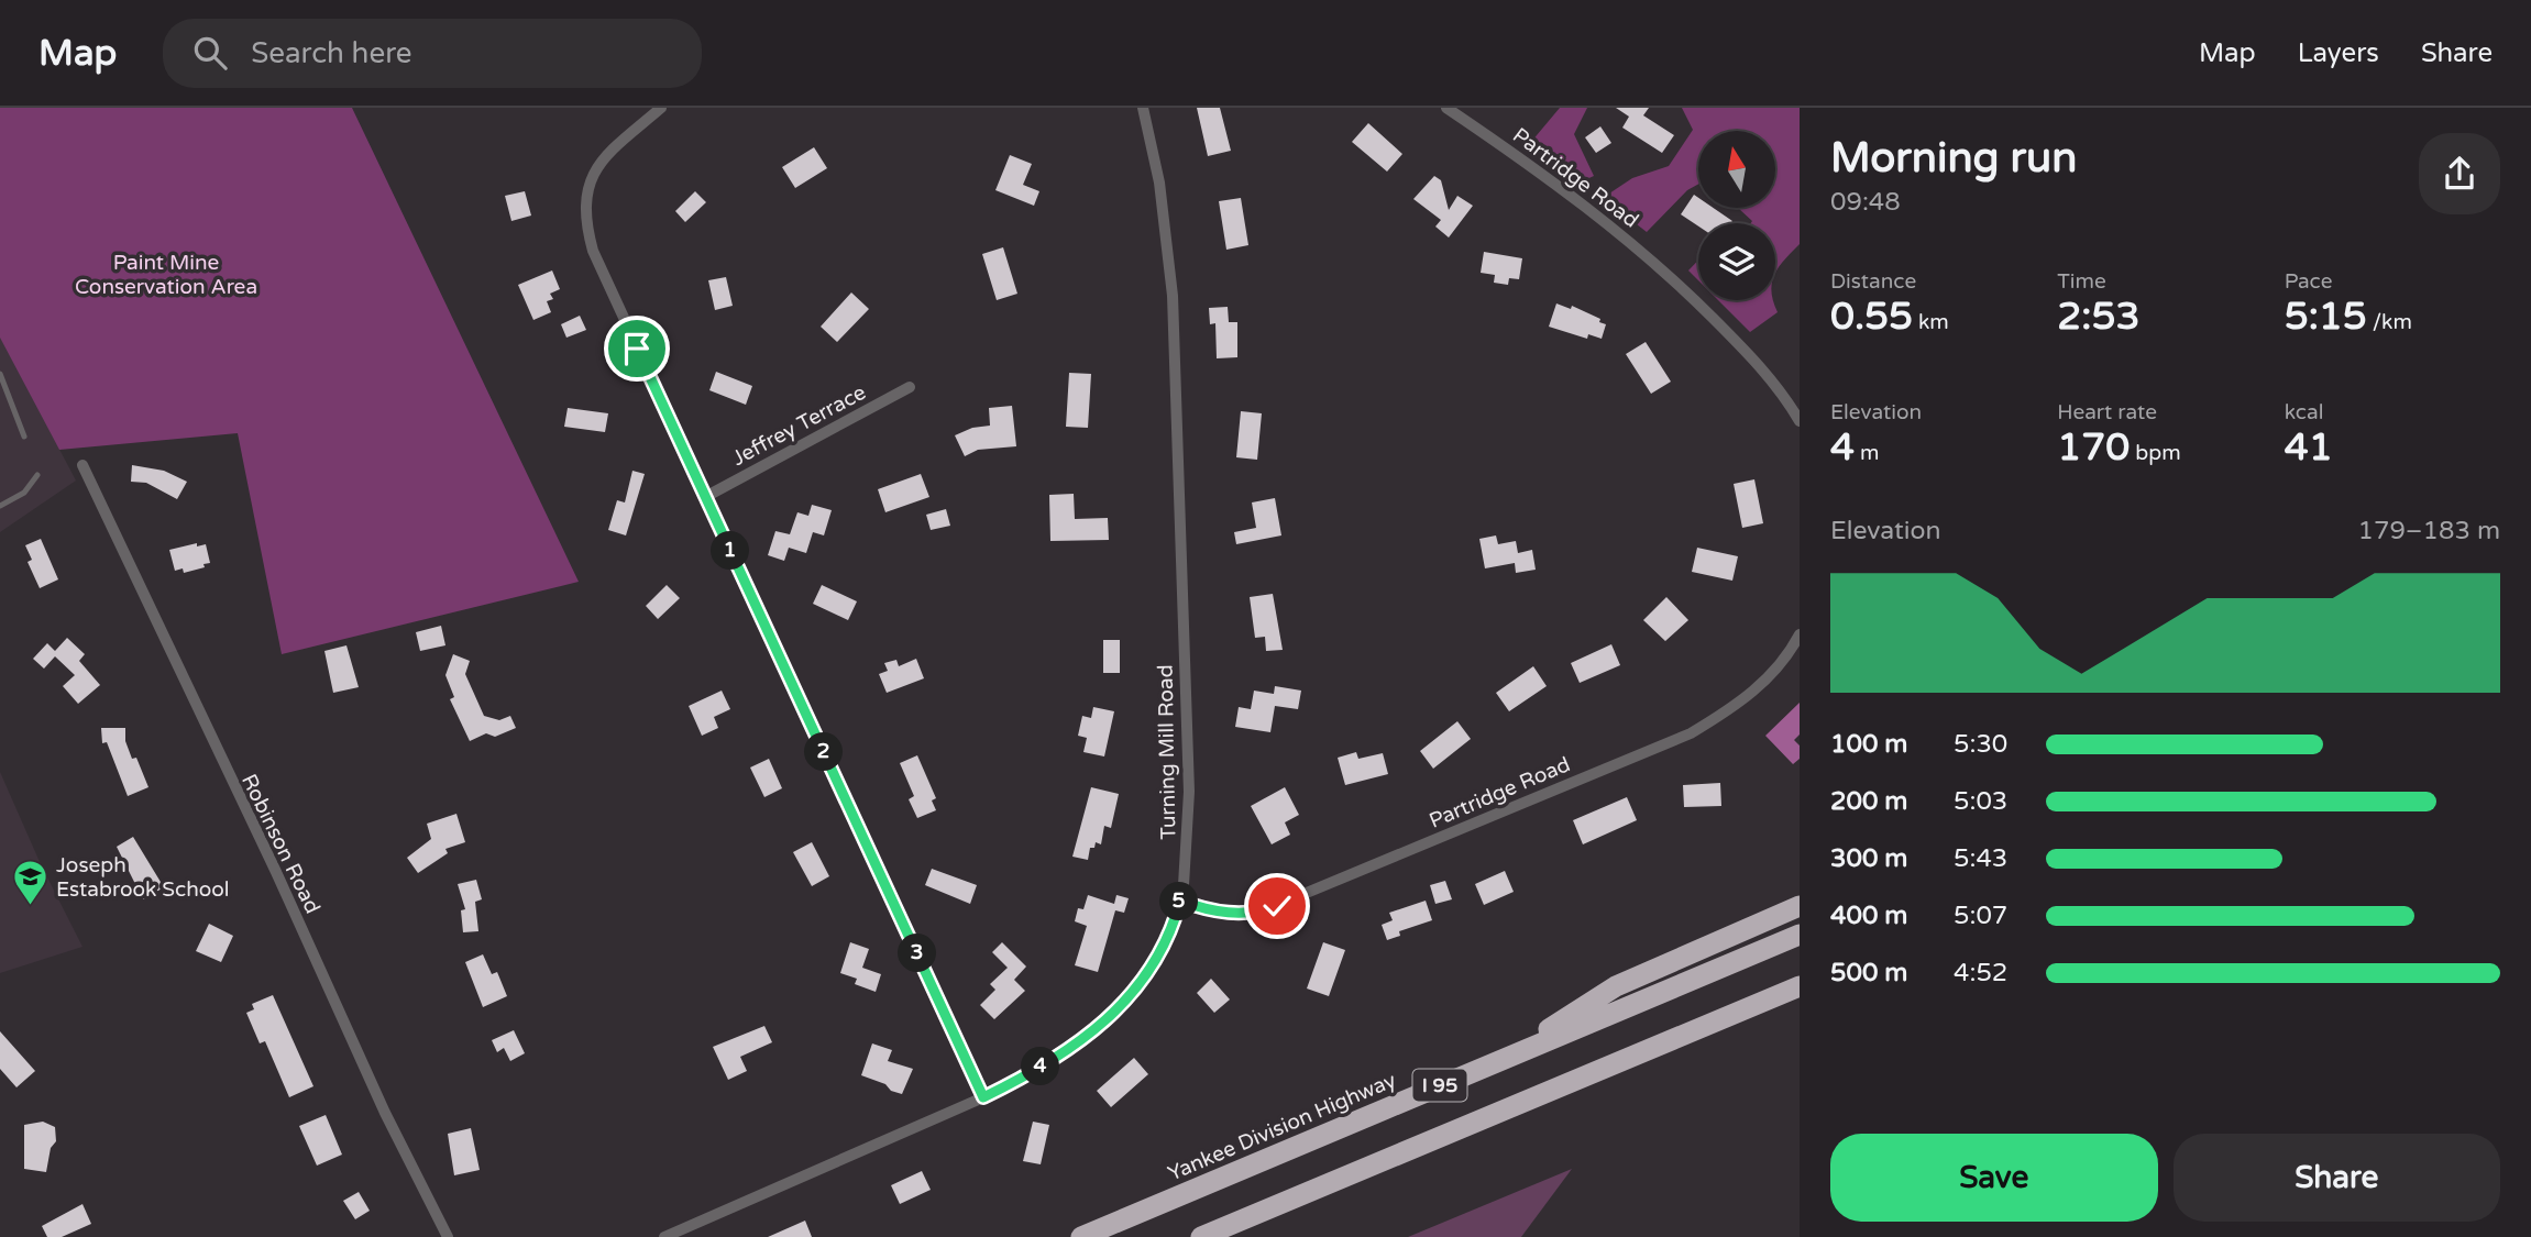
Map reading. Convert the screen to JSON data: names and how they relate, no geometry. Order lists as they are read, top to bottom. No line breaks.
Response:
{"streets":{"highway":["I 95","Yankee Division Highway"],"street":["Partridge Road","Jeffrey Terrace","Turning Mill Road","Robinson Road"]},"crossings":[["Partridge Road","Turning Mill Road"]],"parks":["Paint Mine Conservation Area"],"places":{"school or university":["Joseph Estabrook School"]},"north":"top","page":{"header":"Map","search":"Search here","nav":["Map","Layers","Share"],"heading":["Morning run","09:48"],"stats":[["Distance","0.55 km"],["Time","2:53"],["Pace","5:15 /km"],["Elevation","4 m"],["Heart rate","170 bpm"],["kcal","41"]],"chart":["Elevation","179–183 m"],"pins":["1","2","5","3","4"],"list":[{"name":"100 m","note":"5:30"},{"name":"200 m","note":"5:03"},{"name":"300 m","note":"5:43"},{"name":"400 m","note":"5:07"},{"name":"500 m","note":"4:52"}],"buttons":["Save","Share"]}}
